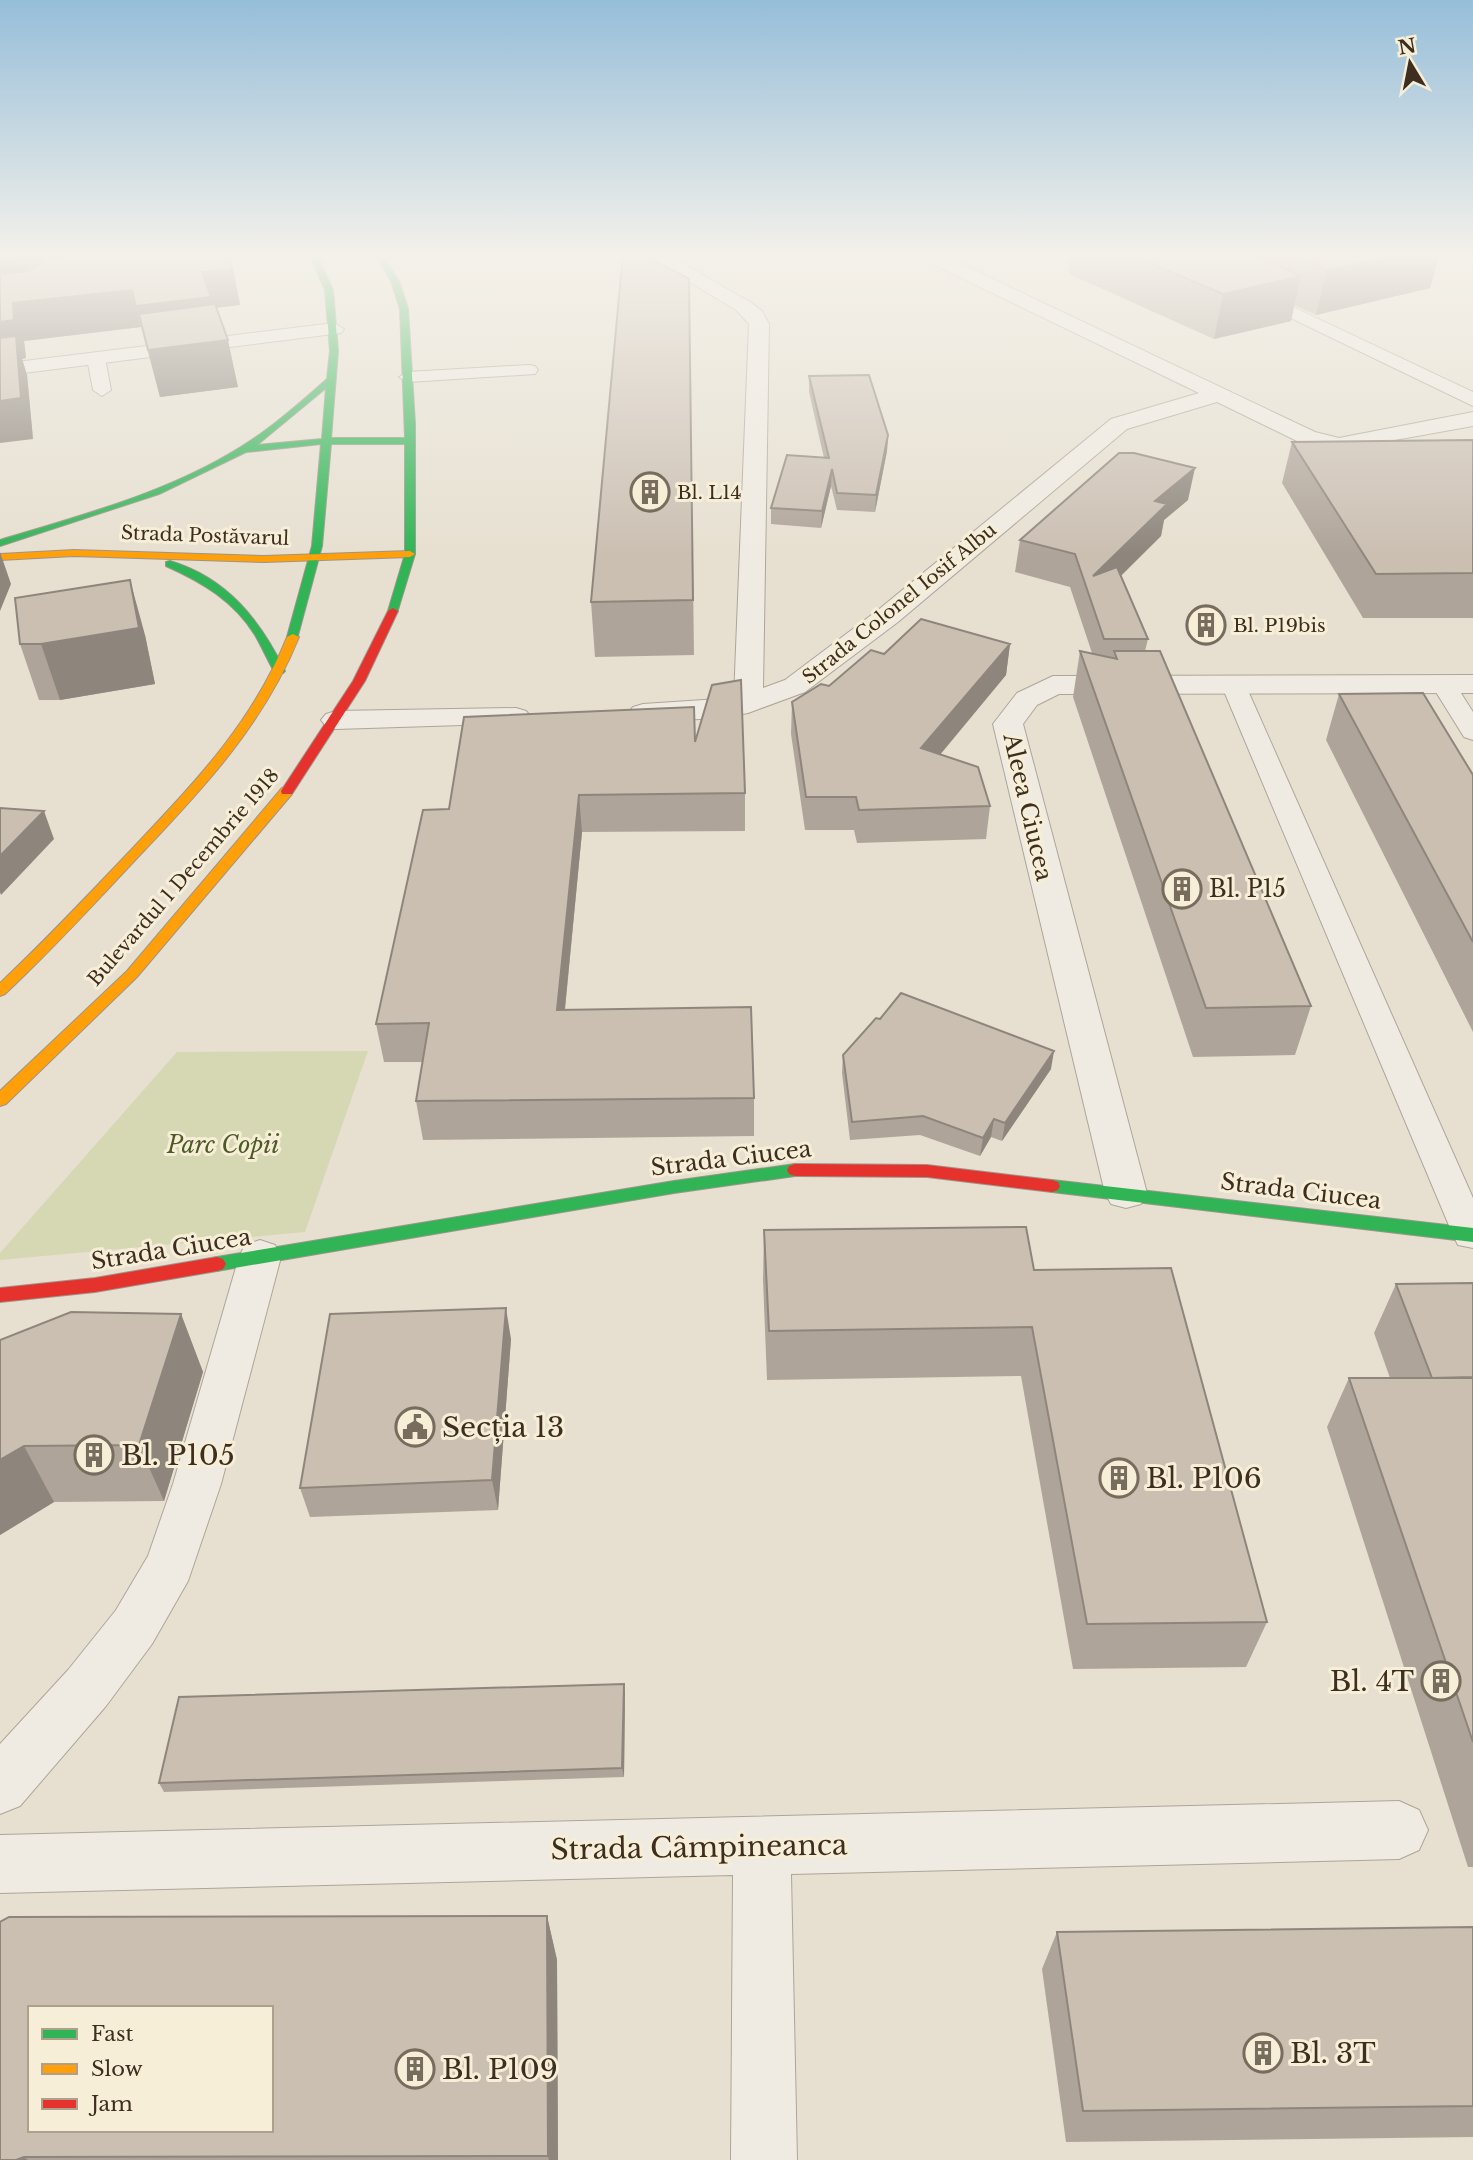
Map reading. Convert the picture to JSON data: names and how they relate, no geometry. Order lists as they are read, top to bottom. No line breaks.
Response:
{"streets":{"main road":["Strada Postăvarul","Bulevardul 1 Decembrie 1918","Strada Ciucea"],"street":["Strada Colonel Iosif Albu","Aleea Ciucea","Strada Câmpineanca"]},"crossings":[["Strada Postăvarul","Bulevardul 1 Decembrie 1918"],["Aleea Ciucea","Strada Ciucea"]],"parks":["Parc Copii"],"places":{"building":["Bl. L14","Bl. P19bis","Bl. P15","Bl. P105","Bl. P106","Bl. 4T","Bl. 3T","Bl. P109"],"public building":["Secția 13"]},"legend":["Fast","Slow","Jam"],"north":"top"}
